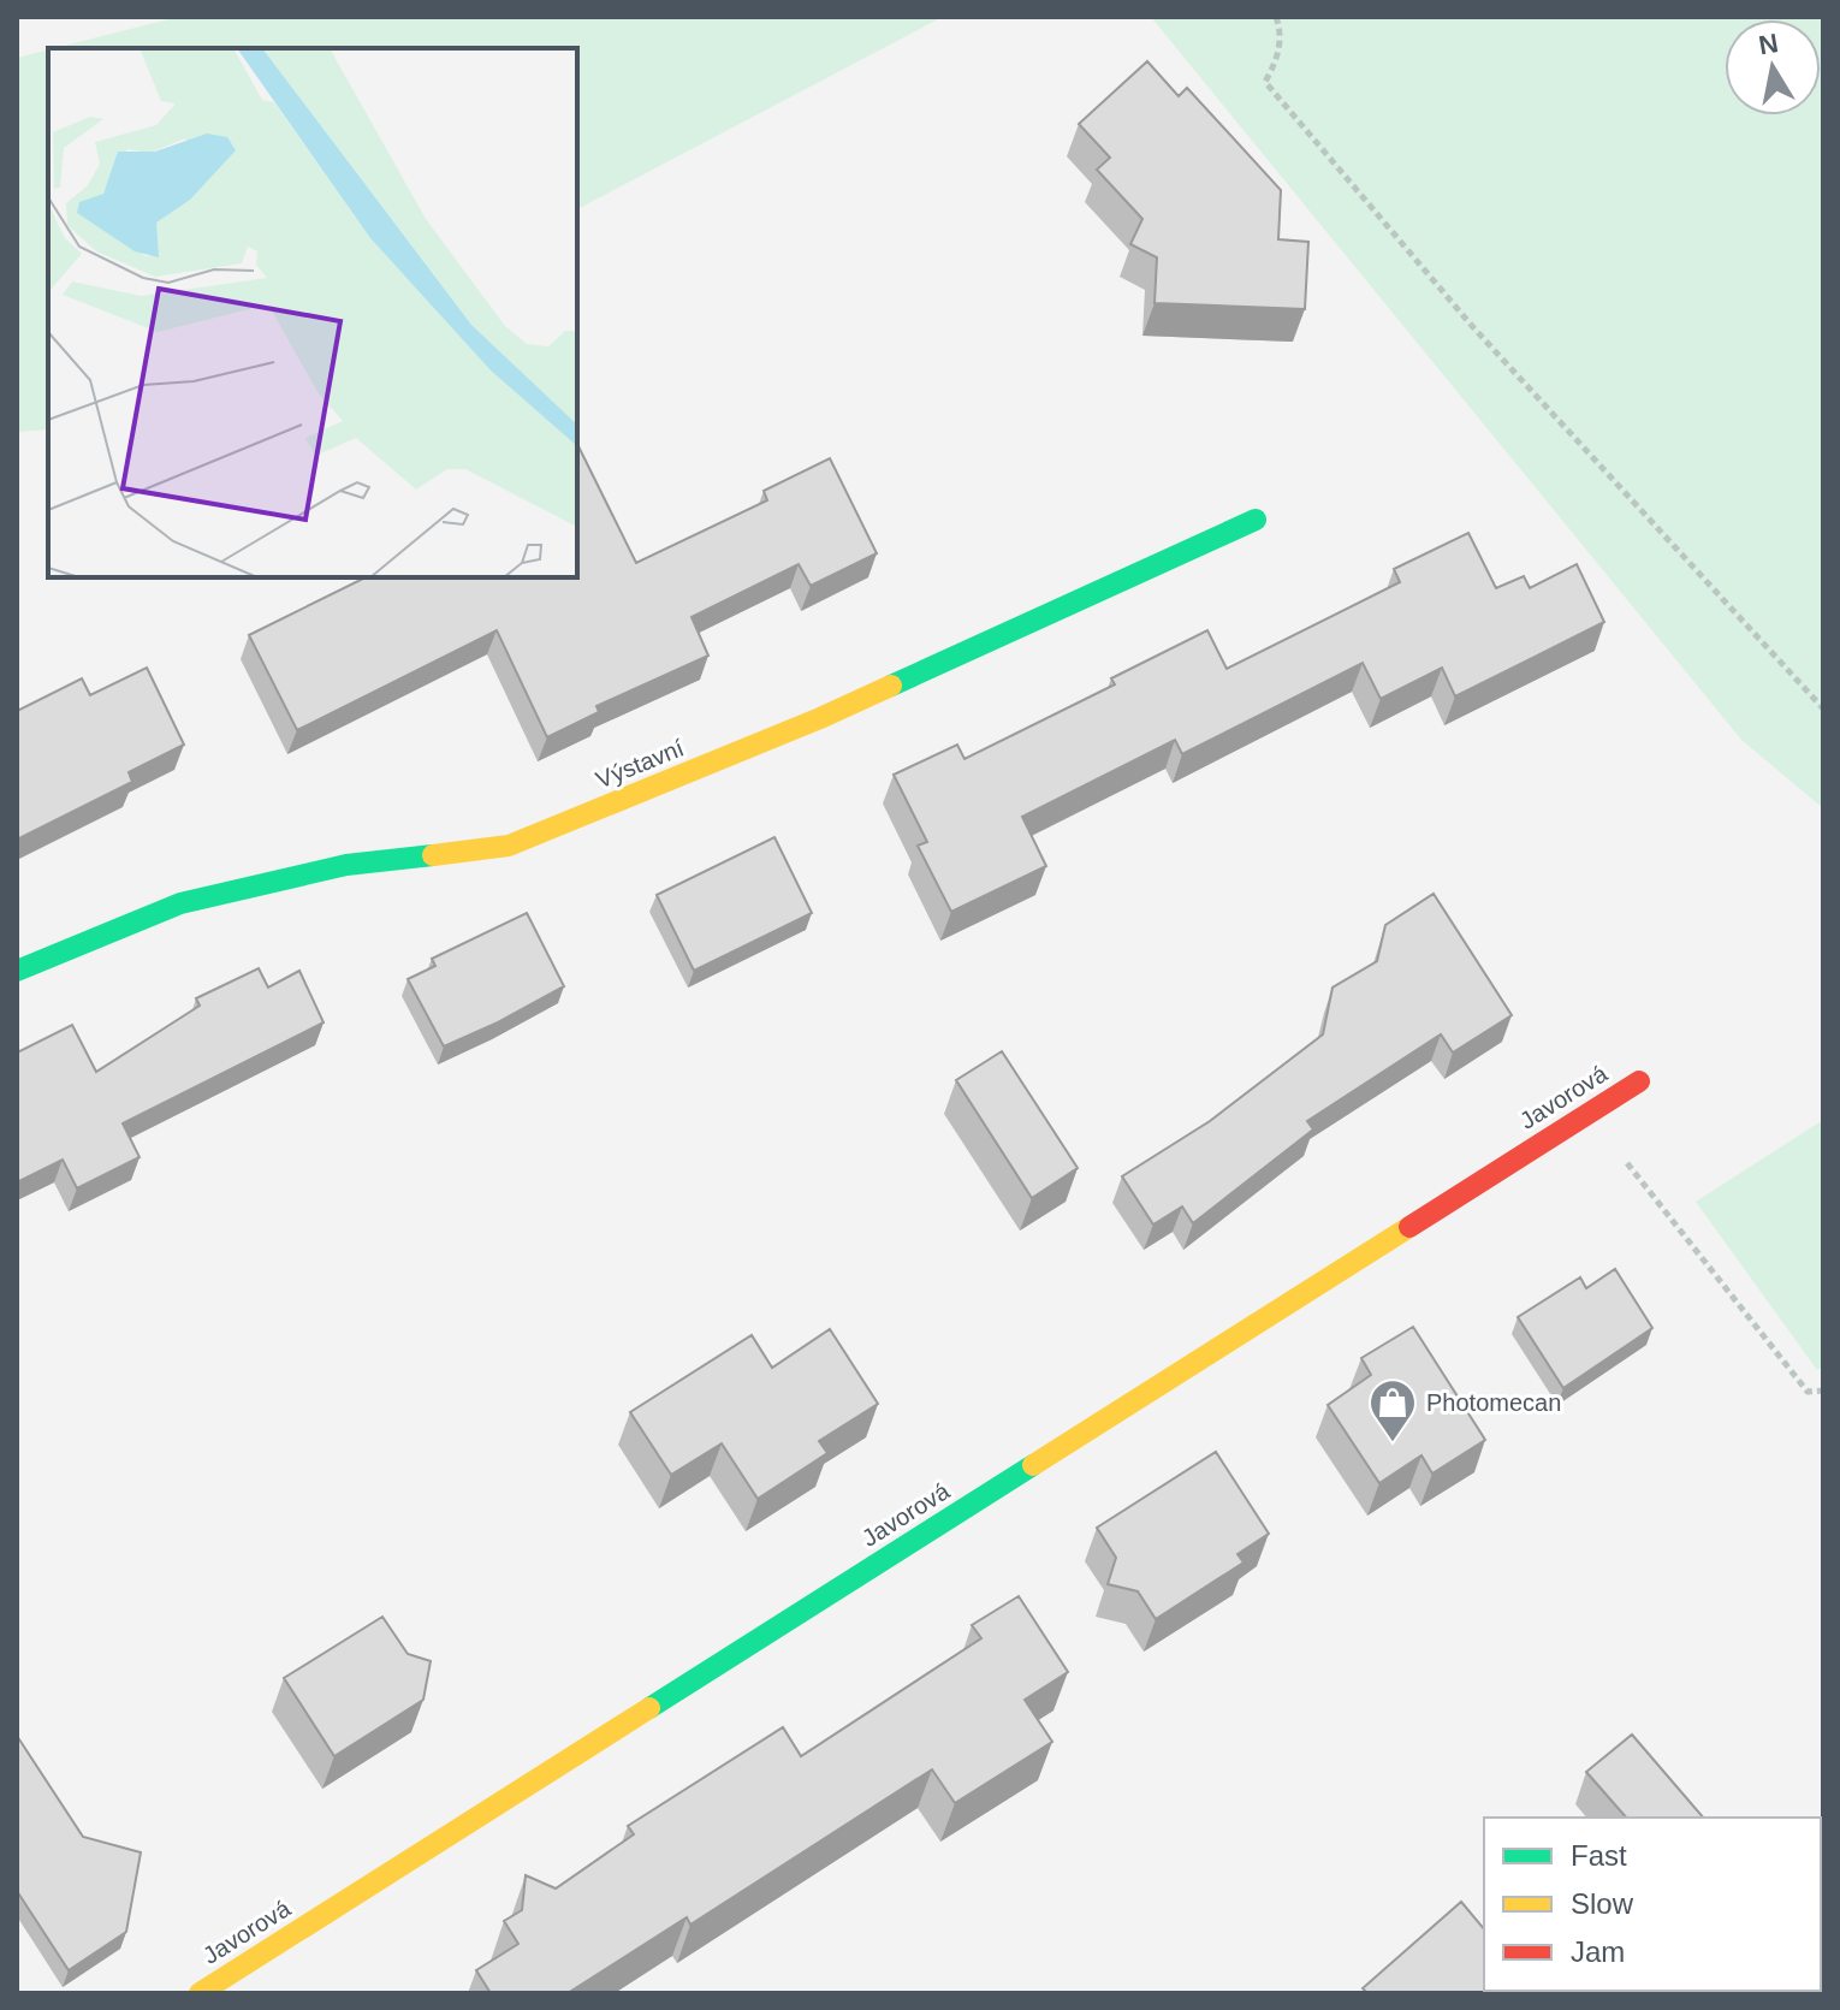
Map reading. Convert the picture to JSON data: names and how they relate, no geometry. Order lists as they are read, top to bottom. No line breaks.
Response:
{"streets":{"street":["Výstavní","Javorová"]},"places":{"shop":["Photomecan"]},"legend":["Fast","Slow","Jam"],"north":"top"}
